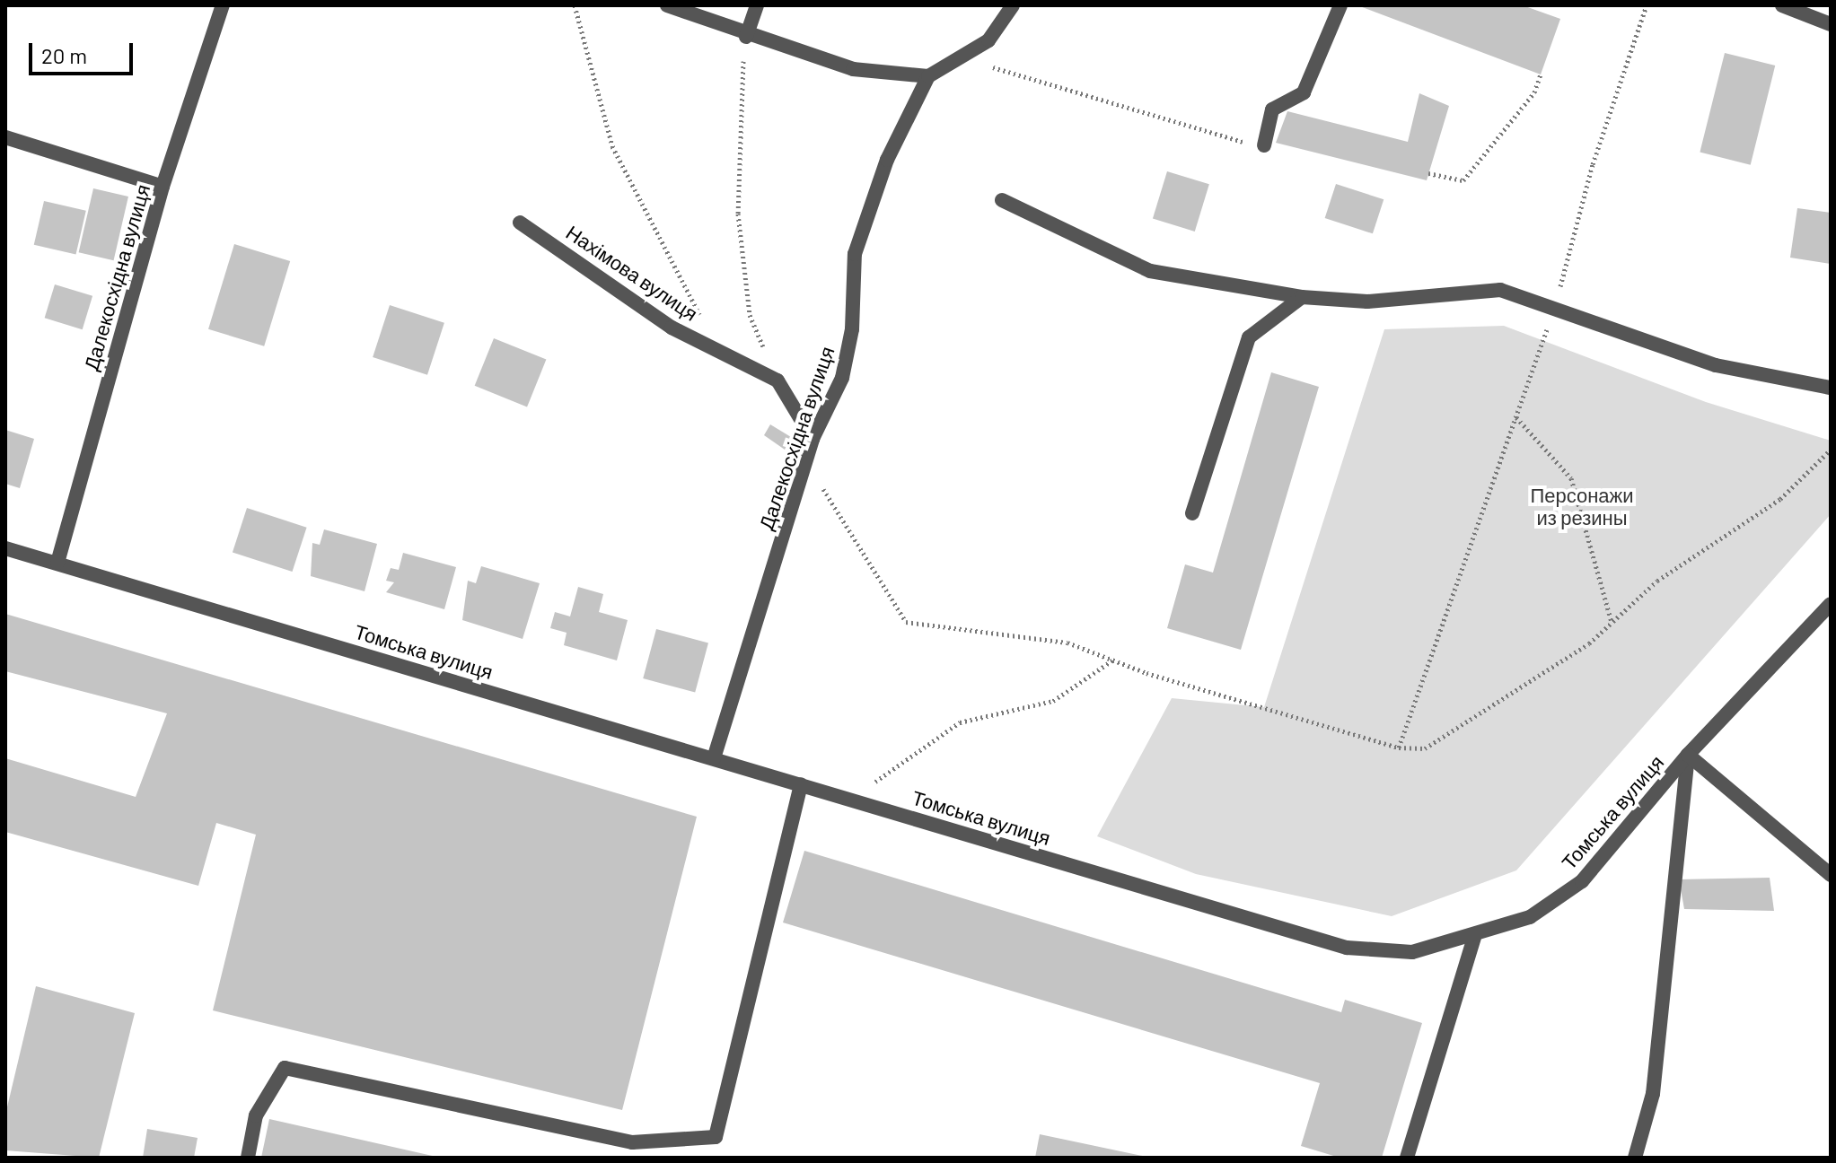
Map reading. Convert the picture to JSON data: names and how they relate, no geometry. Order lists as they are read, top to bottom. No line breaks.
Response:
{"streets":{"street":["Нахімова вулиця","Далекосхідна вулиця","Томська вулиця"]},"crossings":[["Далекосхідна вулиця","Томська вулиця"]],"parks":["Персонажи из резины"],"scale_bar":"20 m"}
